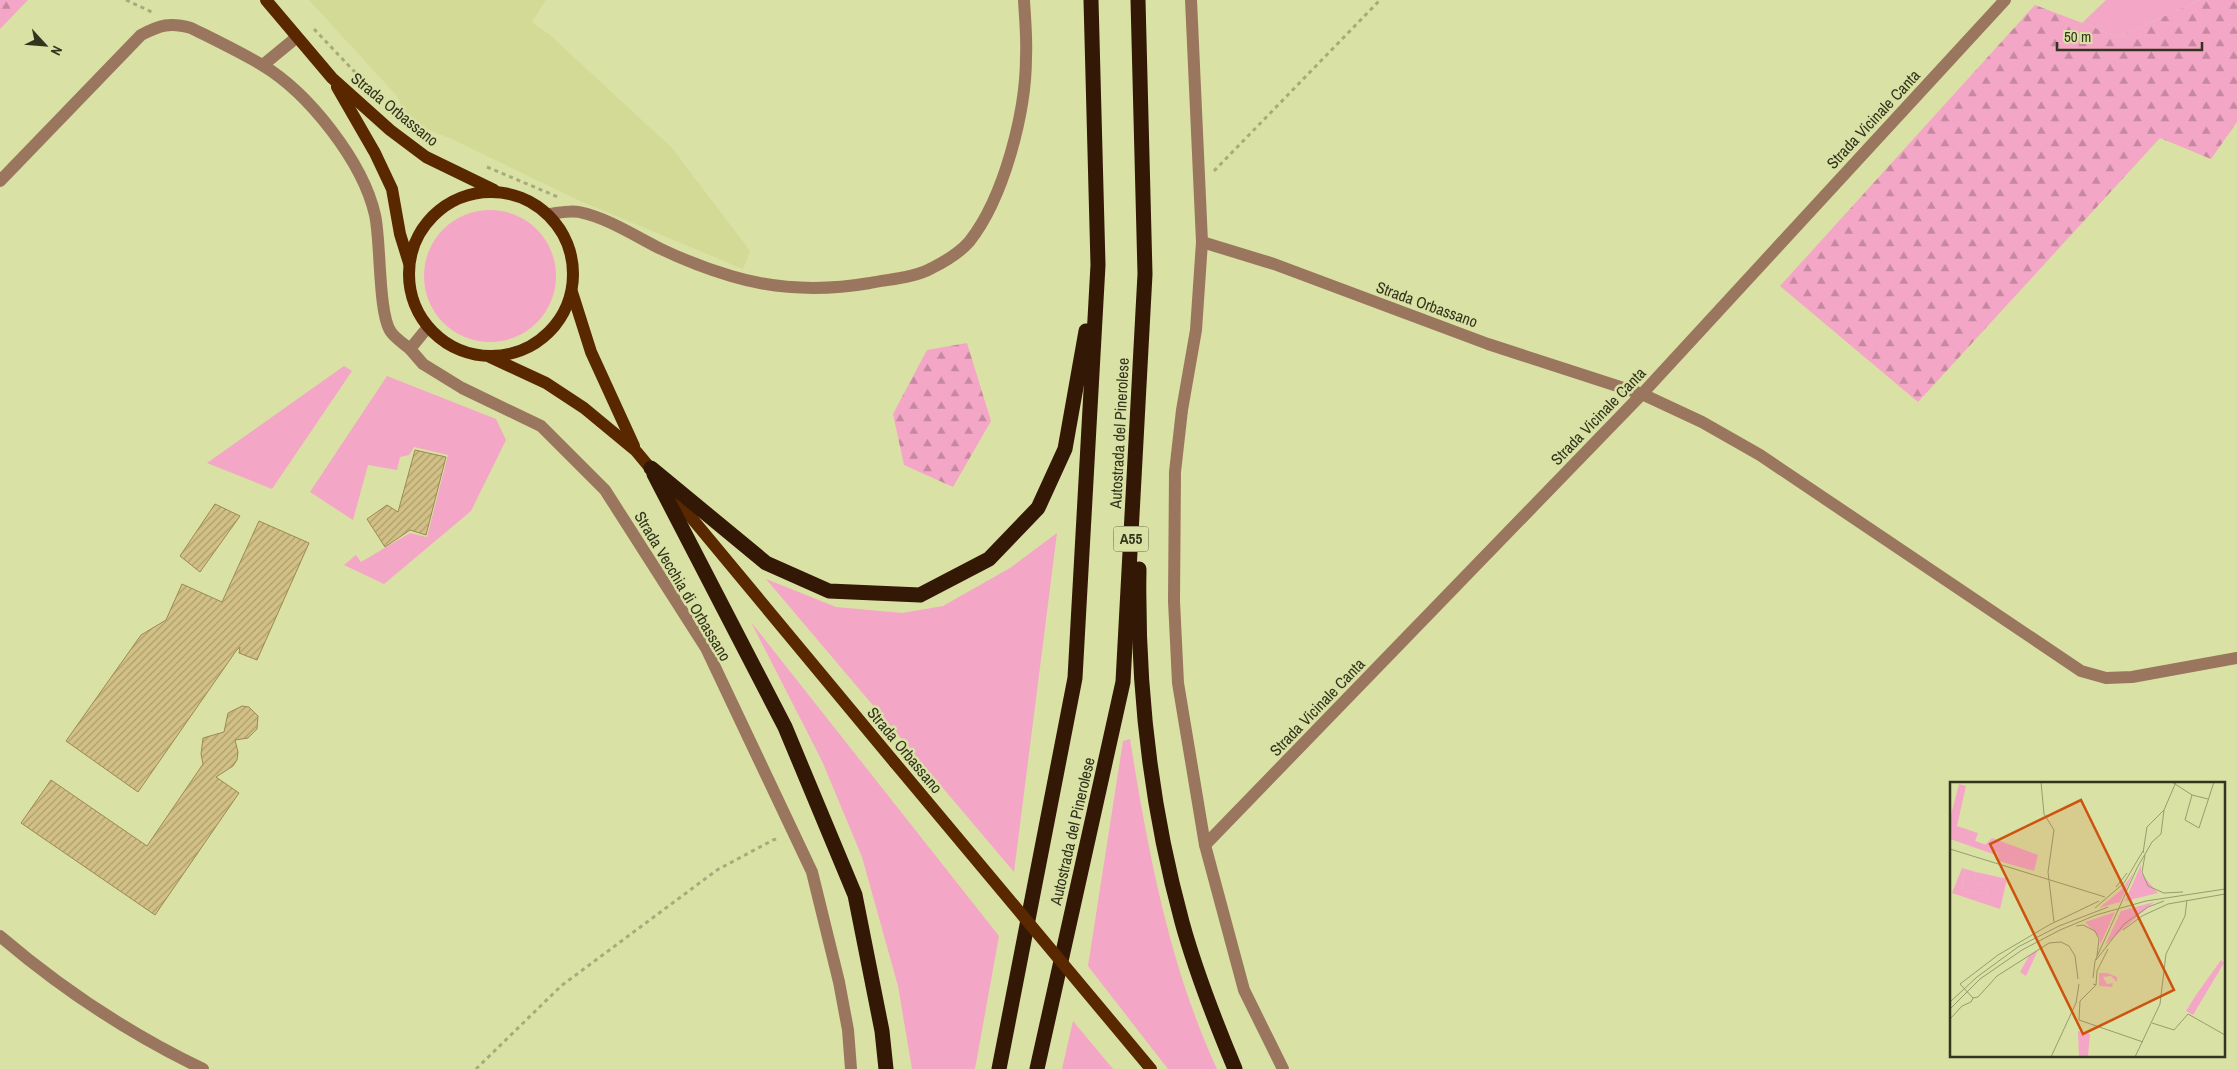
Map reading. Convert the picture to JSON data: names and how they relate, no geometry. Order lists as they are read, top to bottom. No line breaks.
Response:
{"streets":{"highway":["Autostrada del Pinerolese","A55"],"main road":["Strada Orbassano"],"street":["Strada Vicinale Canta","Strada Vecchia di Orbassano"]},"crossings":[["Strada Orbassano","Strada Vicinale Canta"]],"scale_bar":"50 m","north":"bottom right"}
